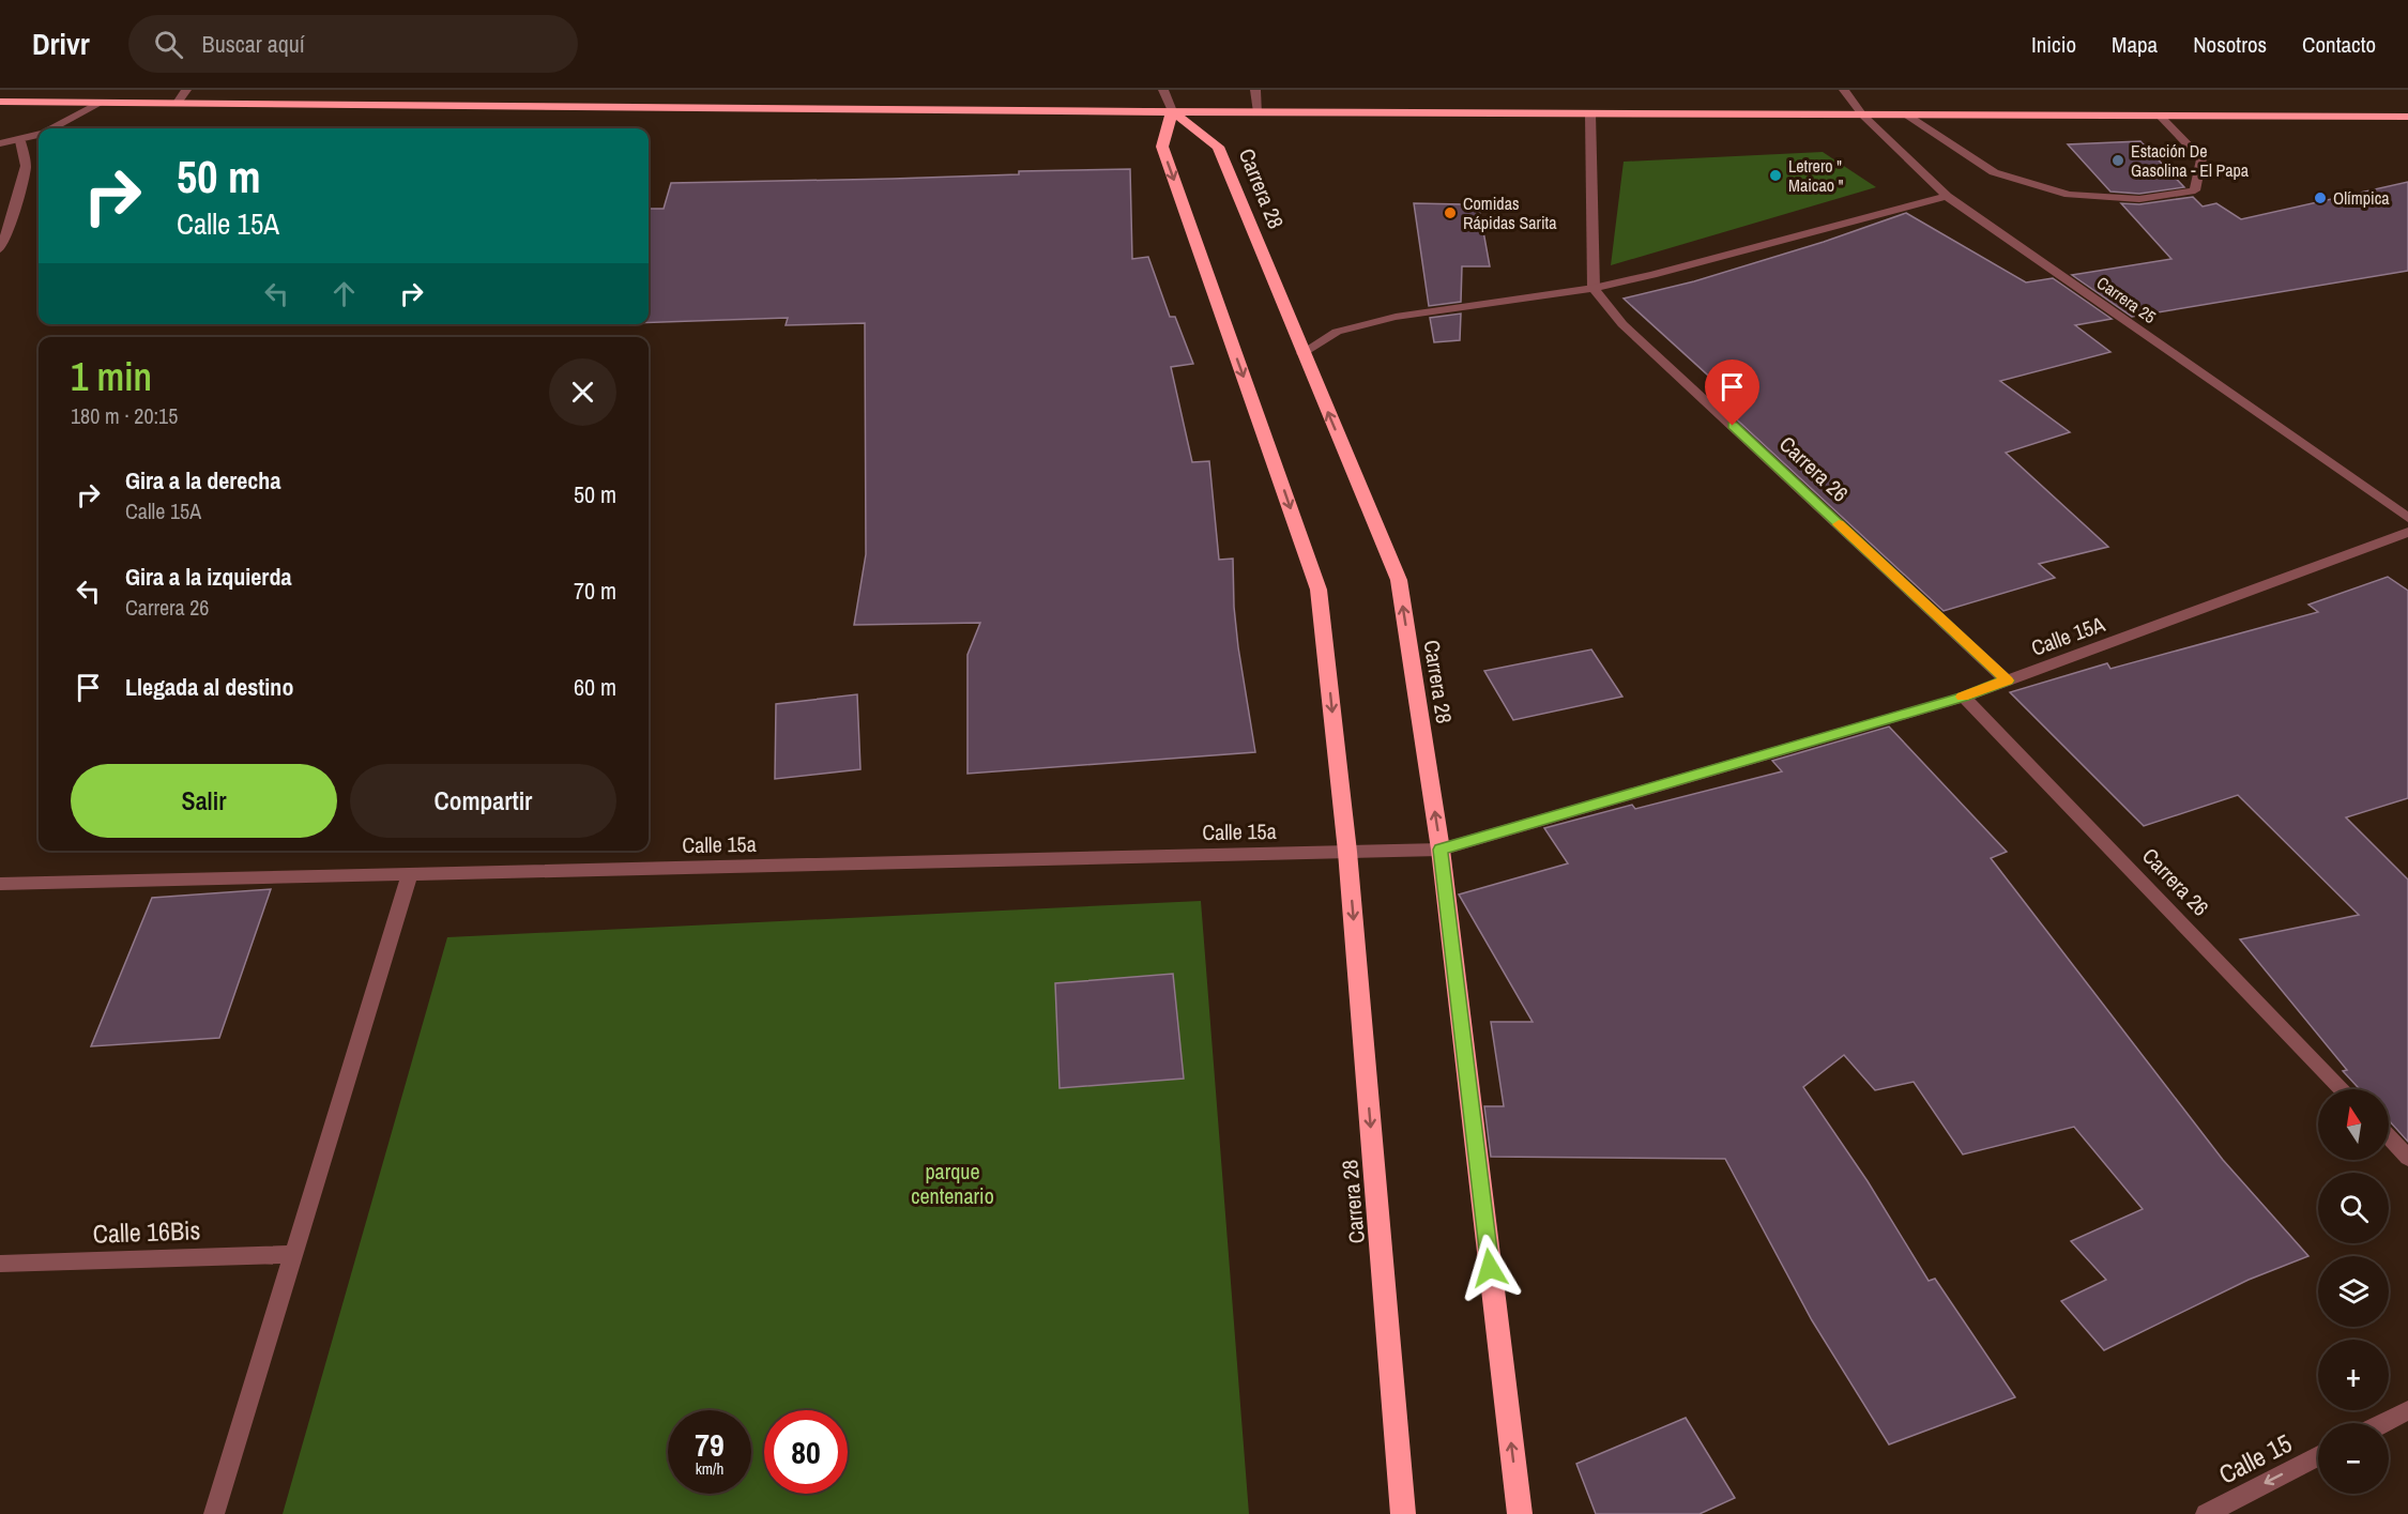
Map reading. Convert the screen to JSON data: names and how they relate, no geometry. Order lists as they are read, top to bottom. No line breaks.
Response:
{"streets":{"highway":["Carrera 28"],"street":["Carrera 25","Carrera 26","Calle 15A","Calle 15a","Calle 16Bis","Calle 15"]},"crossings":[["Carrera 28","Calle 15A"],["Carrera 28","Calle 15a"],["Carrera 26","Calle 15A"],["Calle 15A","Calle 15a"]],"one_way":["Calle 15"],"parks":["parque centenario"],"places":["Estación De Gasolina - El Papa","Letrero \" Maicao \"","Olímpica","Comidas Rápidas Sarita"],"north":"top","page":{"header":"Drivr","search":"Buscar aquí","nav":["Inicio","Mapa","Nosotros","Contacto"],"turn":["50 m","Calle 15A"],"heading":["1 min","180 m · 20:15"],"list":[{"name":"Gira a la derecha","note":"Calle 15A","value":"50 m"},{"name":"Gira a la izquierda","note":"Carrera 26","value":"70 m"},{"name":"Llegada al destino","value":"60 m"}],"buttons":["Salir","Compartir"],"map_buttons":["+","−"],"speed":"79 km/h","limit":"80"}}
